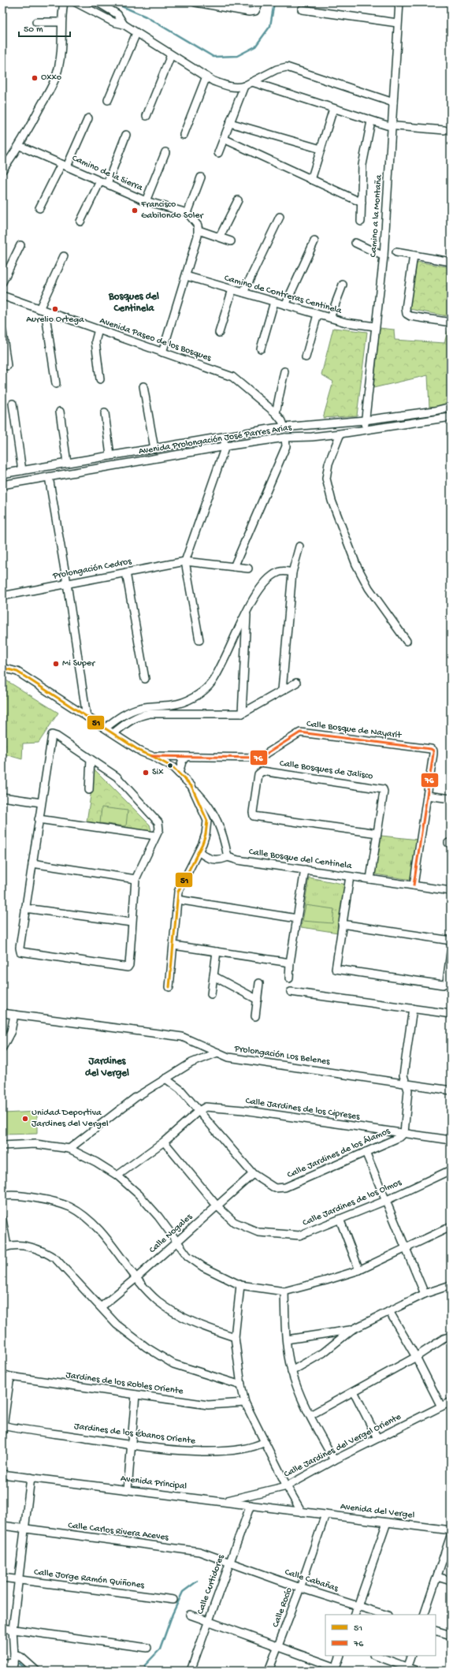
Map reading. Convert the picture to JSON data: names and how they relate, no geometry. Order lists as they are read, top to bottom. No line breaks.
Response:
{"streets":{"street":["Camino de la Sierra","Camino a la Montaña","Camino de Contreras Centinela","Avenida Paseo de los Bosques","Avenida Prolongación José Parres Arias","Prolongación Cedros","Calle Bosque de Nayarit","Calle Bosques de Jalisco","Calle Bosque del Centinela","Prolongación Los Belenes","Calle Jardines de los Cipreses","Calle Jardines de los Álamos","Calle Jardines de los Olmos","Calle Nogales","Jardines de los Robles Oriente","Jardines de los Ébanos Oriente","Calle Jardines del Vergel Oriente","Avenida Principal","Avenida del Vergel","Calle Carlos Rivera Aceves","Calle Jorge Ramón Quiñones","Calle Cabañas","Calle Curtidores","Calle Rocío"]},"crossings":[["Camino a la Montaña","Camino de Contreras Centinela"],["Camino a la Montaña","Avenida Prolongación José Parres Arias"],["Avenida Paseo de los Bosques","Avenida Prolongación José Parres Arias"],["Calle Bosques de Jalisco","Calle Bosque del Centinela"],["Calle Jardines de los Cipreses","Calle Jardines de los Álamos"],["Calle Jardines de los Álamos","Calle Nogales"],["Calle Jardines de los Olmos","Calle Nogales"],["Calle Jardines del Vergel Oriente","Avenida Principal"],["Avenida Principal","Avenida del Vergel"],["Avenida Principal","Calle Curtidores"],["Avenida del Vergel","Calle Rocío"],["Calle Carlos Rivera Aceves","Calle Cabañas"],["Calle Carlos Rivera Aceves","Calle Curtidores"],["Calle Cabañas","Calle Curtidores"],["Calle Cabañas","Calle Rocío"]],"districts":["Bosques del Centinela","Jardines del Vergel"],"places":["Oxxo","Francisco Gabilondo Soler","Aurelio Ortega","Mi Super","Six","Unidad Deportiva Jardines del Vergel"],"lines":["transit line 51","transit line 76"],"legend":["51","76"],"scale_bar":"50 m"}
